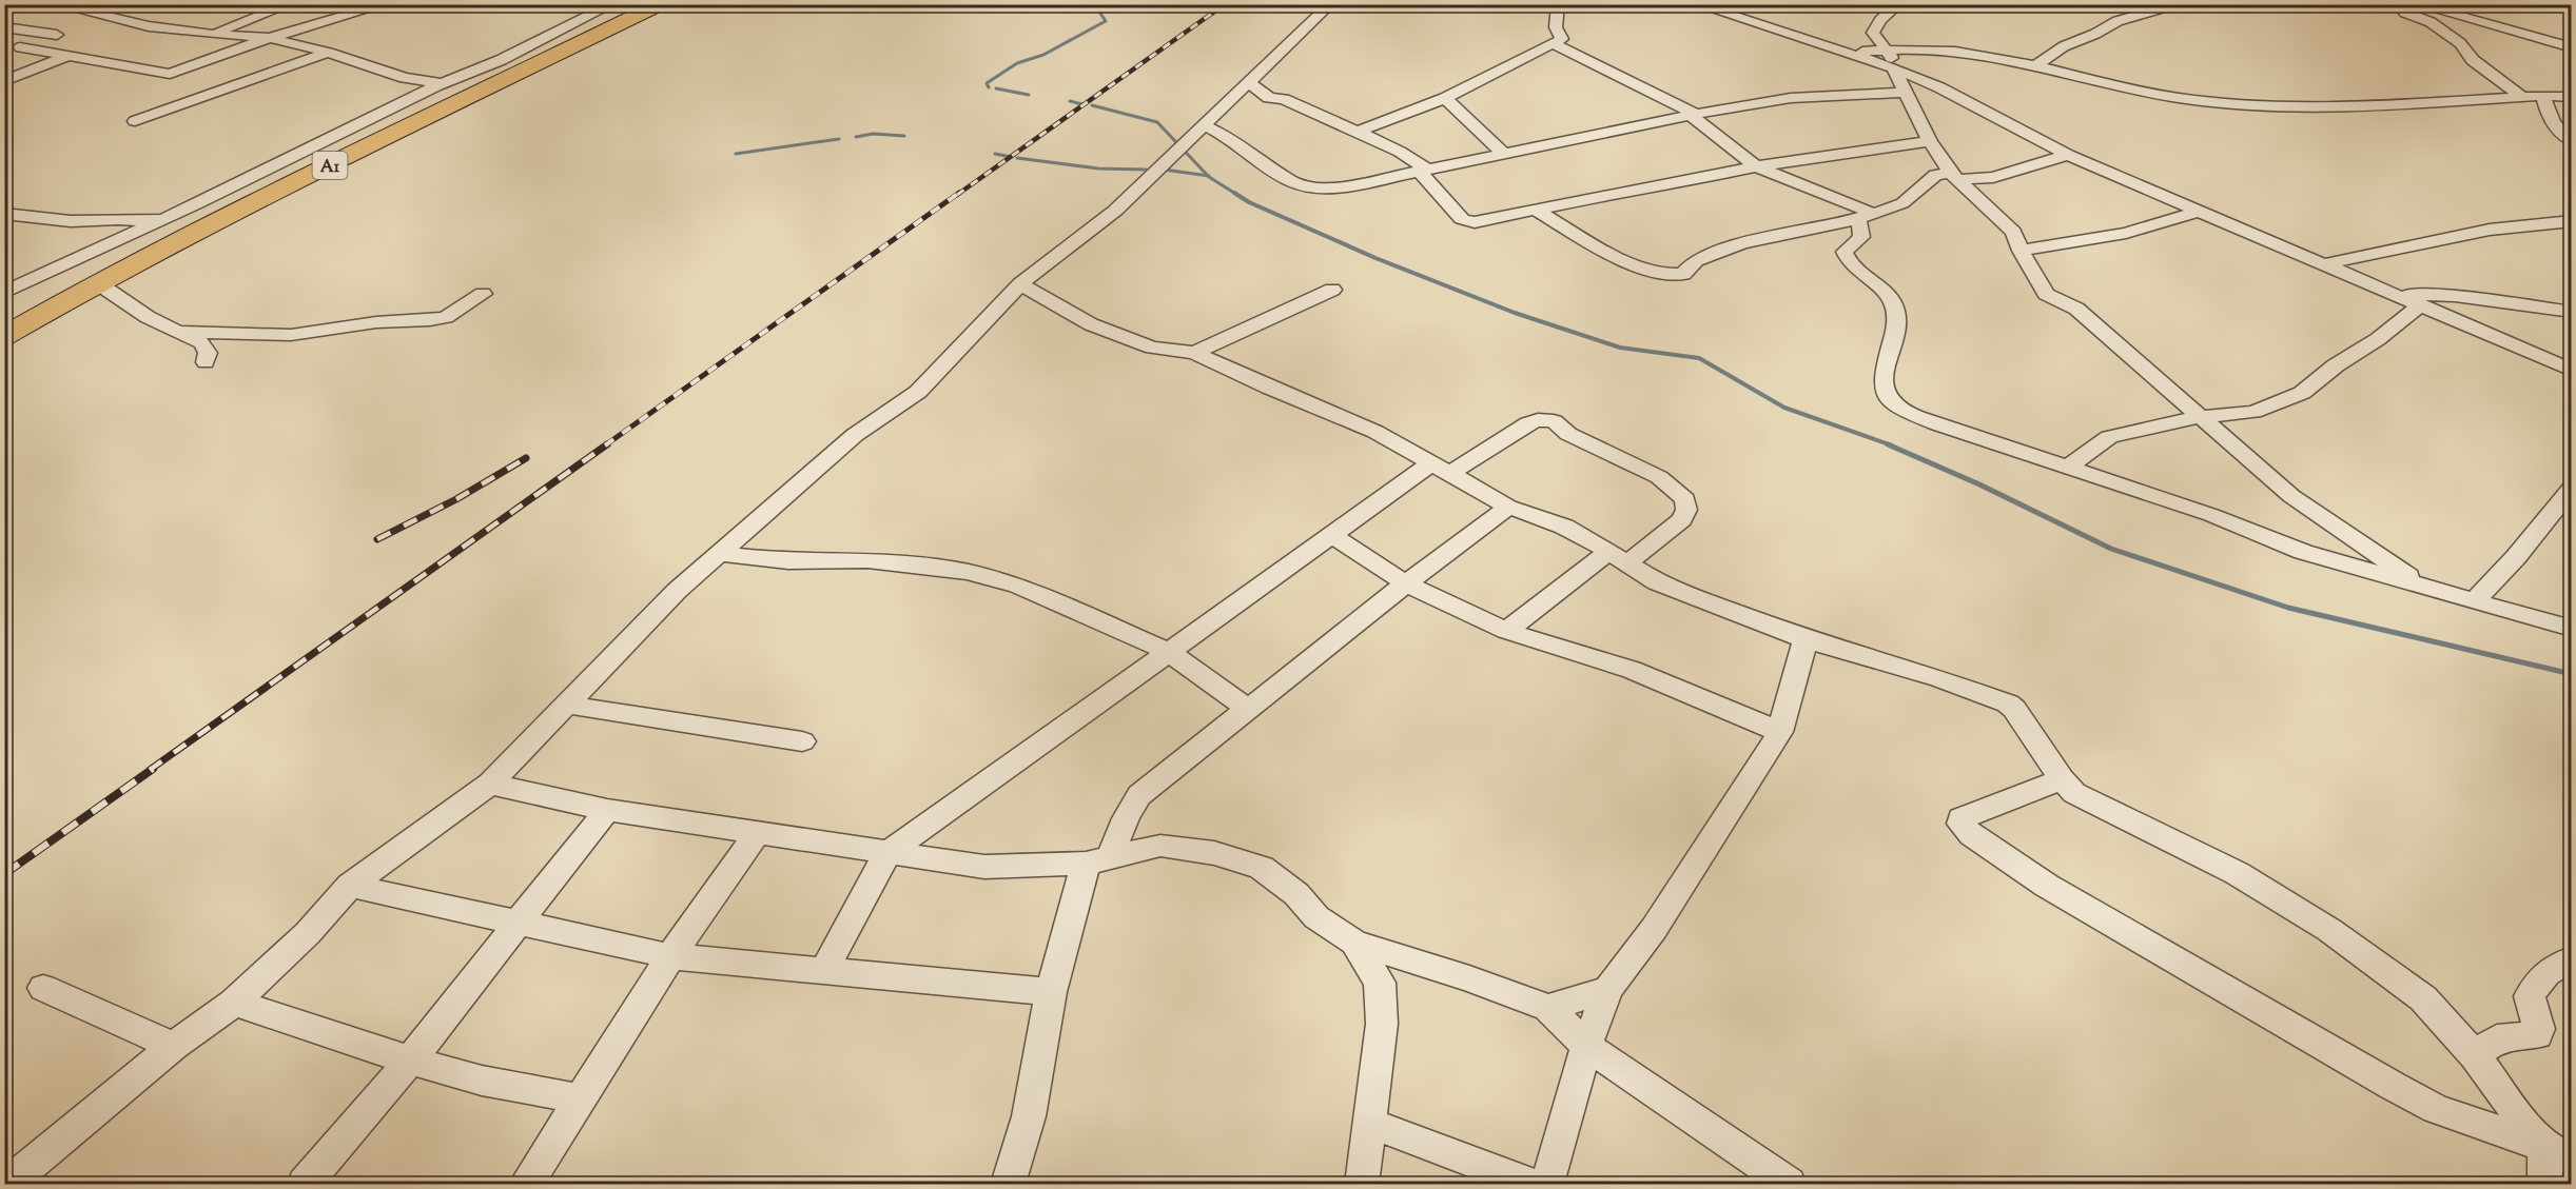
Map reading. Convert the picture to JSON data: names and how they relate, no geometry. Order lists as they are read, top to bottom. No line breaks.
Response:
{"streets":{"highway":["A1"]}}
